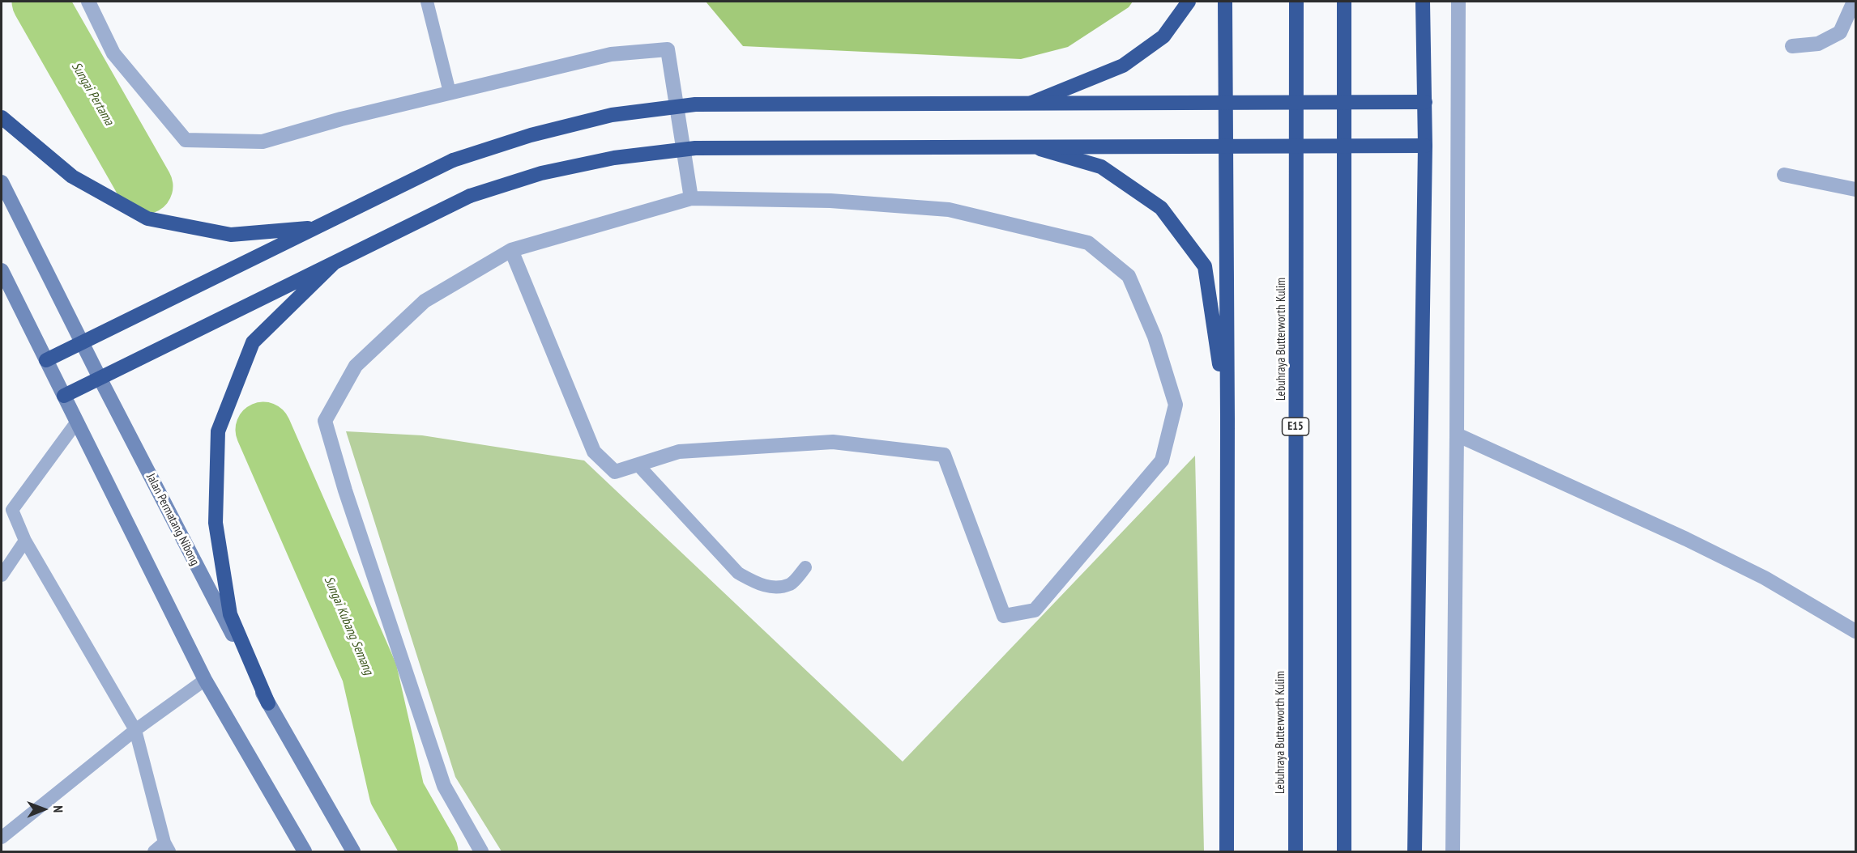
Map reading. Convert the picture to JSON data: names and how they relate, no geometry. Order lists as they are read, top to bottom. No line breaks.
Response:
{"streets":{"highway":["Lebuhraya Butterworth Kulim","E15"],"main road":["Jalan Permatang Nibong"]},"water":["Sungai Pertama","Sungai Kubang Semang"],"north":"right"}
